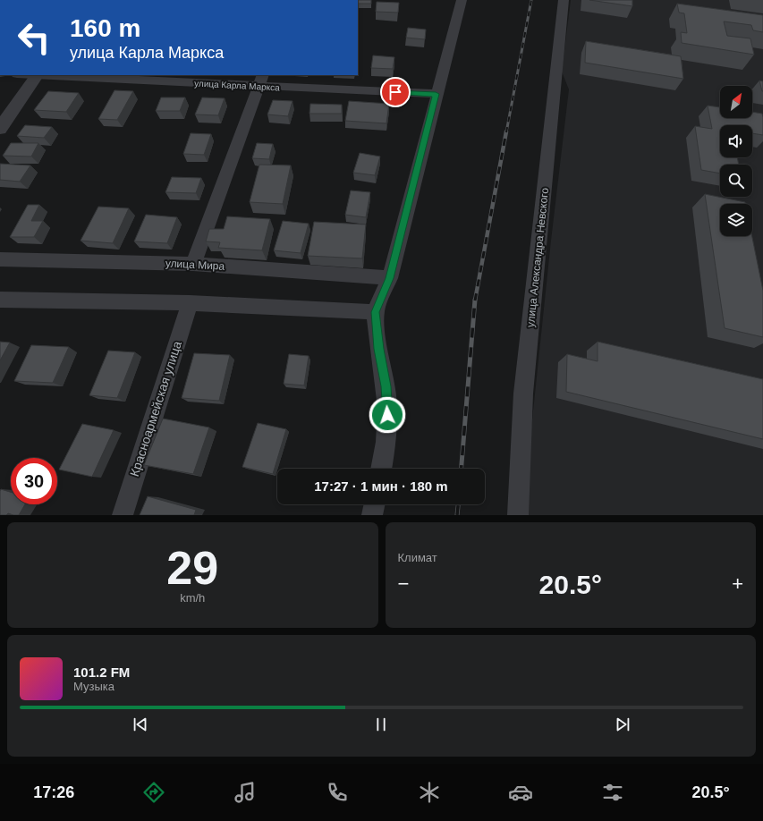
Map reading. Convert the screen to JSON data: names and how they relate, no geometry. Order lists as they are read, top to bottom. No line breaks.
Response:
{"streets":{"street":["улица Карла Маркса","улица Александра Невского","улица Мира","Красноармейская улица"]},"north":"top right","page":{"turn":["160 m","улица Карла Маркса"],"limit":"30","trip":"17:27 · 1 мин · 180 m","tile":[["29","km/h"],"Климат"],"heat":["−","20.5°","+"],"song":["101.2 FM","Музыка"],"tabs":["17:26","20.5°"]}}
